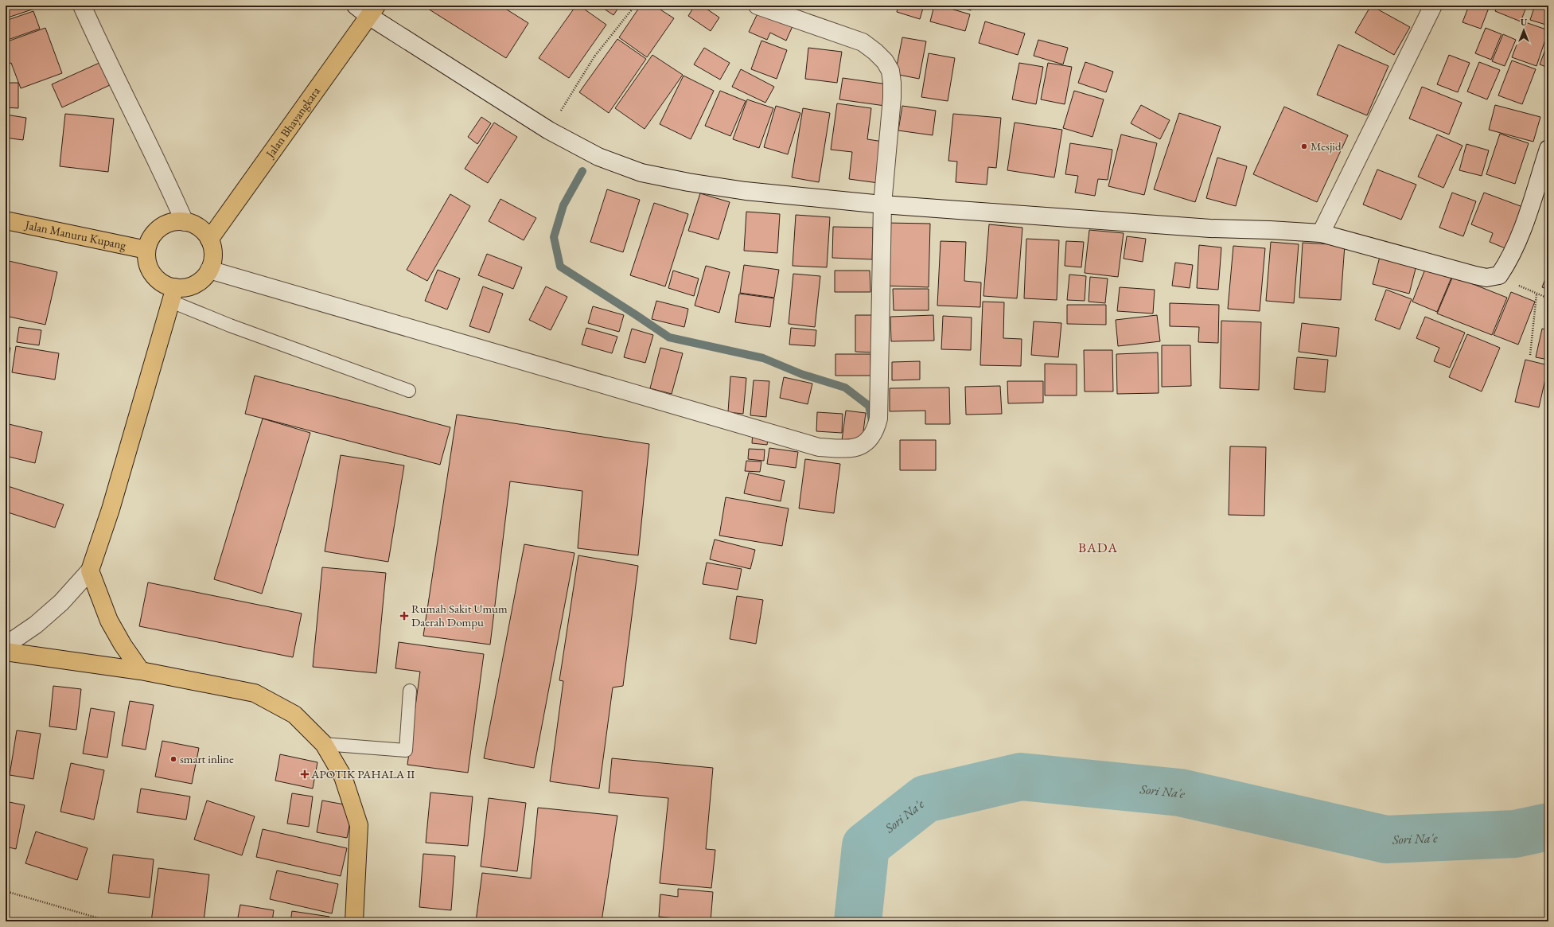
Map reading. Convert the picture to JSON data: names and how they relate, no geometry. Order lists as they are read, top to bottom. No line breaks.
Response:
{"streets":{"main road":["Jalan Bhayangkara","Jalan Manuru Kupang"]},"crossings":[["Jalan Bhayangkara","Jalan Manuru Kupang"]],"districts":["BADA"],"water":["Sori Na'e"],"places":{"other":["Mesjid","smart inline"],"health":["Rumah Sakit Umum Daerah Dompu","APOTIK PAHALA II"]},"north":"top"}
